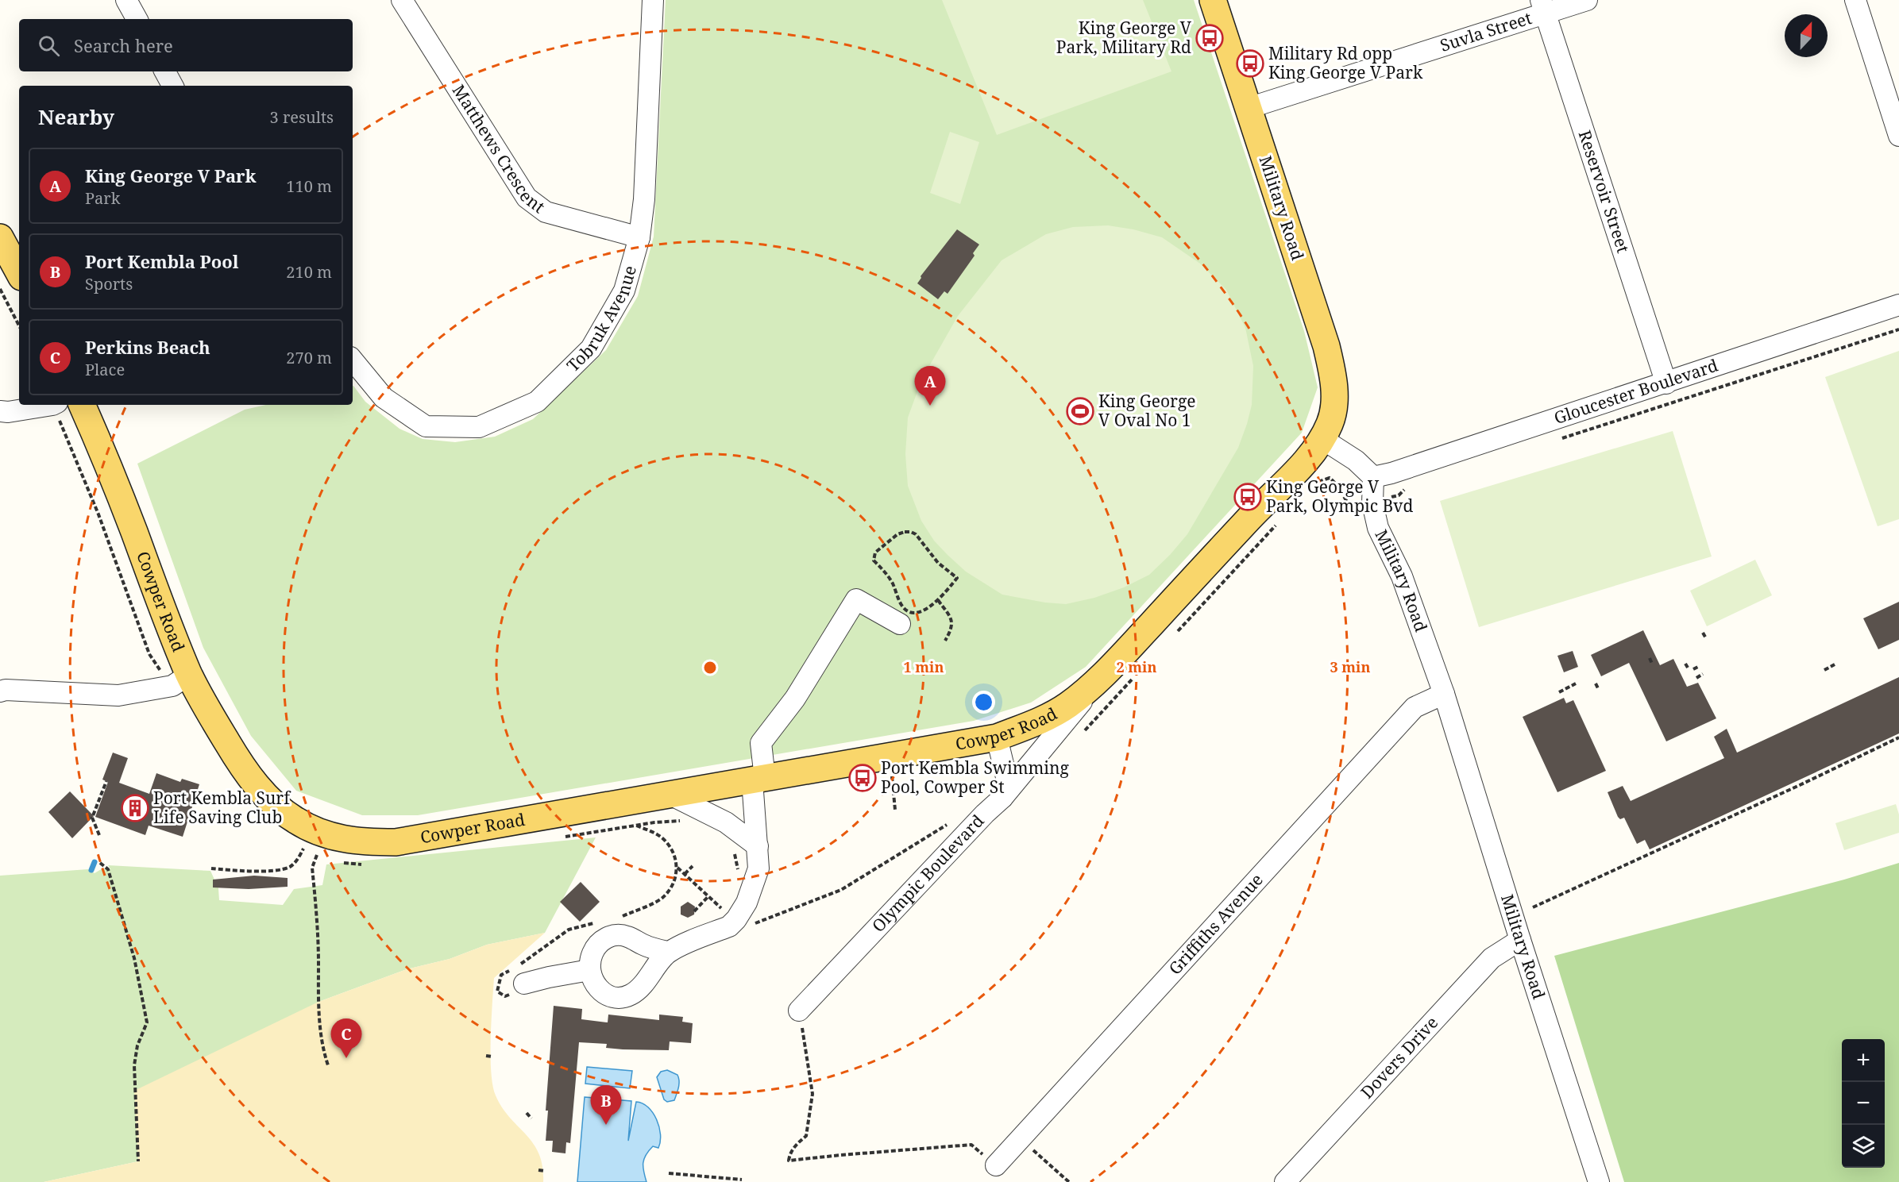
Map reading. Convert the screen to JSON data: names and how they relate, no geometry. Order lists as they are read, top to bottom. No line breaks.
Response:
{"streets":{"main road":["Military Road","Cowper Road","Olympic Boulevard"],"street":["Suvla Street","Matthews Crescent","Reservoir Street","Tobruk Avenue","Gloucester Boulevard","Griffiths Avenue","Dovers Drive"]},"crossings":[["Suvla Street","Reservoir Street"],["Suvla Street","Military Road"],["Matthews Crescent","Tobruk Avenue"],["Reservoir Street","Gloucester Boulevard"],["Military Road","Gloucester Boulevard"],["Military Road","Olympic Boulevard"],["Military Road","Griffiths Avenue"],["Military Road","Dovers Drive"],["Cowper Road","Olympic Boulevard"]],"places":{"bus stop":["King George V Park, Military Rd","Military Rd opp King George V Park","King George V Park, Olympic Bvd","Port Kembla Swimming Pool, Cowper St"],"sports":["King George V Oval No 1"],"building":["Port Kembla Surf Life Saving Club"]},"north":"top","page":{"search":"Search here","heading":["Nearby","3 results"],"list":[{"mark":"A","name":"King George V Park","note":"Park","value":"110 m"},{"mark":"B","name":"Port Kembla Pool","note":"Sports","value":"210 m"},{"mark":"C","name":"Perkins Beach","note":"Place","value":"270 m"}],"pins":["A","C","B"],"map_buttons":["+","−"]},"rings":["1 min","2 min","3 min"]}
